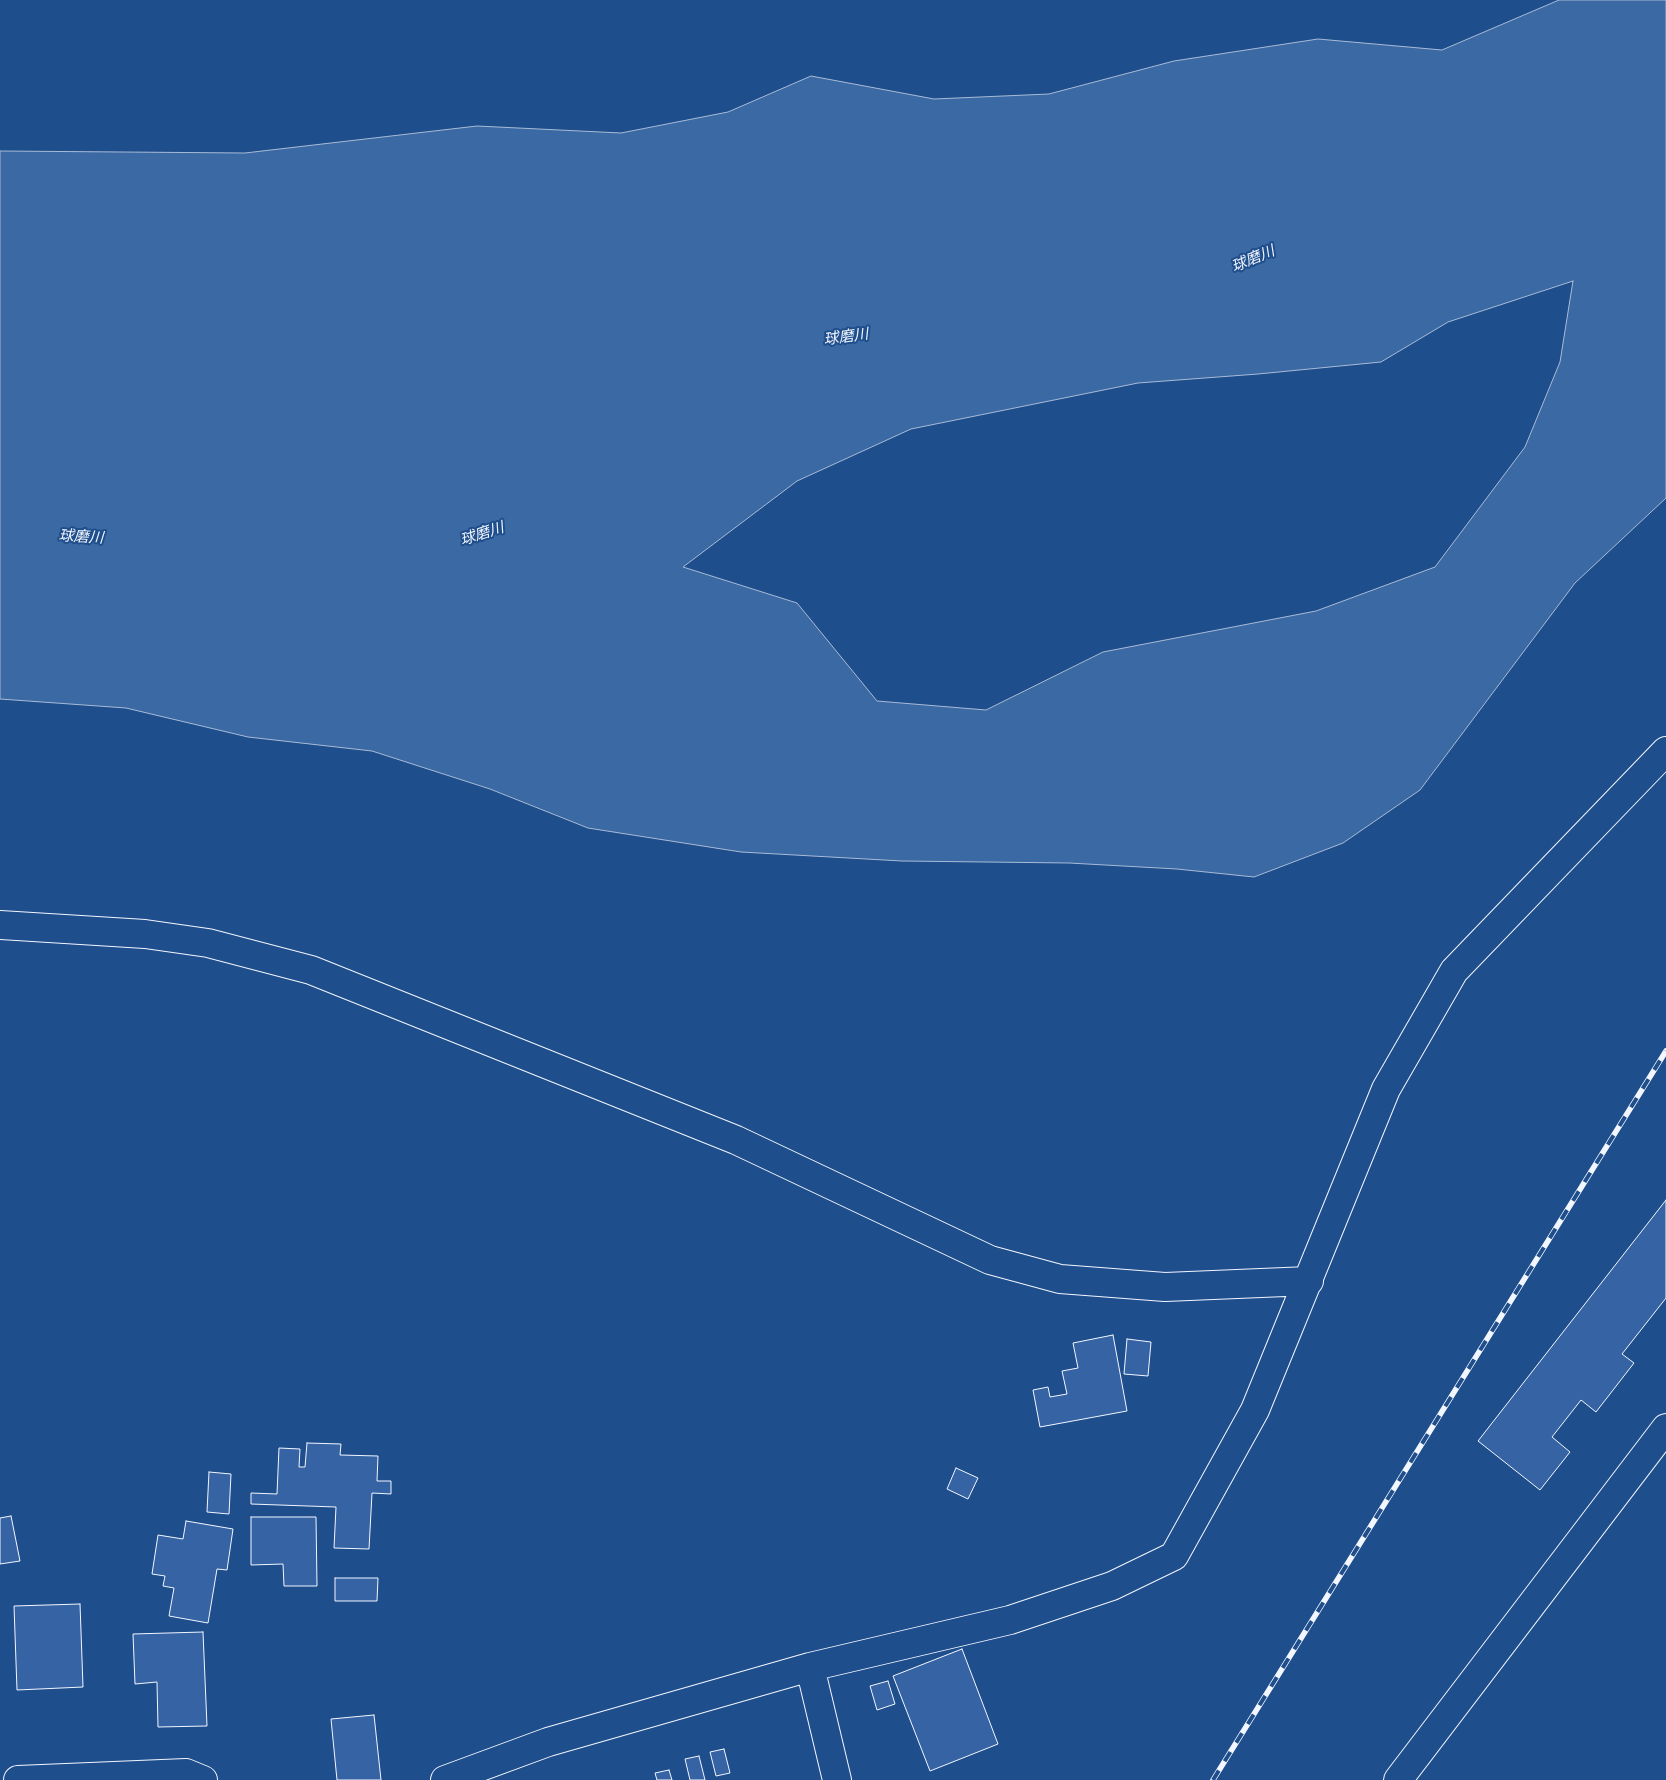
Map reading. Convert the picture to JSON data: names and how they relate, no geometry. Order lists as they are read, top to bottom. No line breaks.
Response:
{"water":["球磨川"]}
